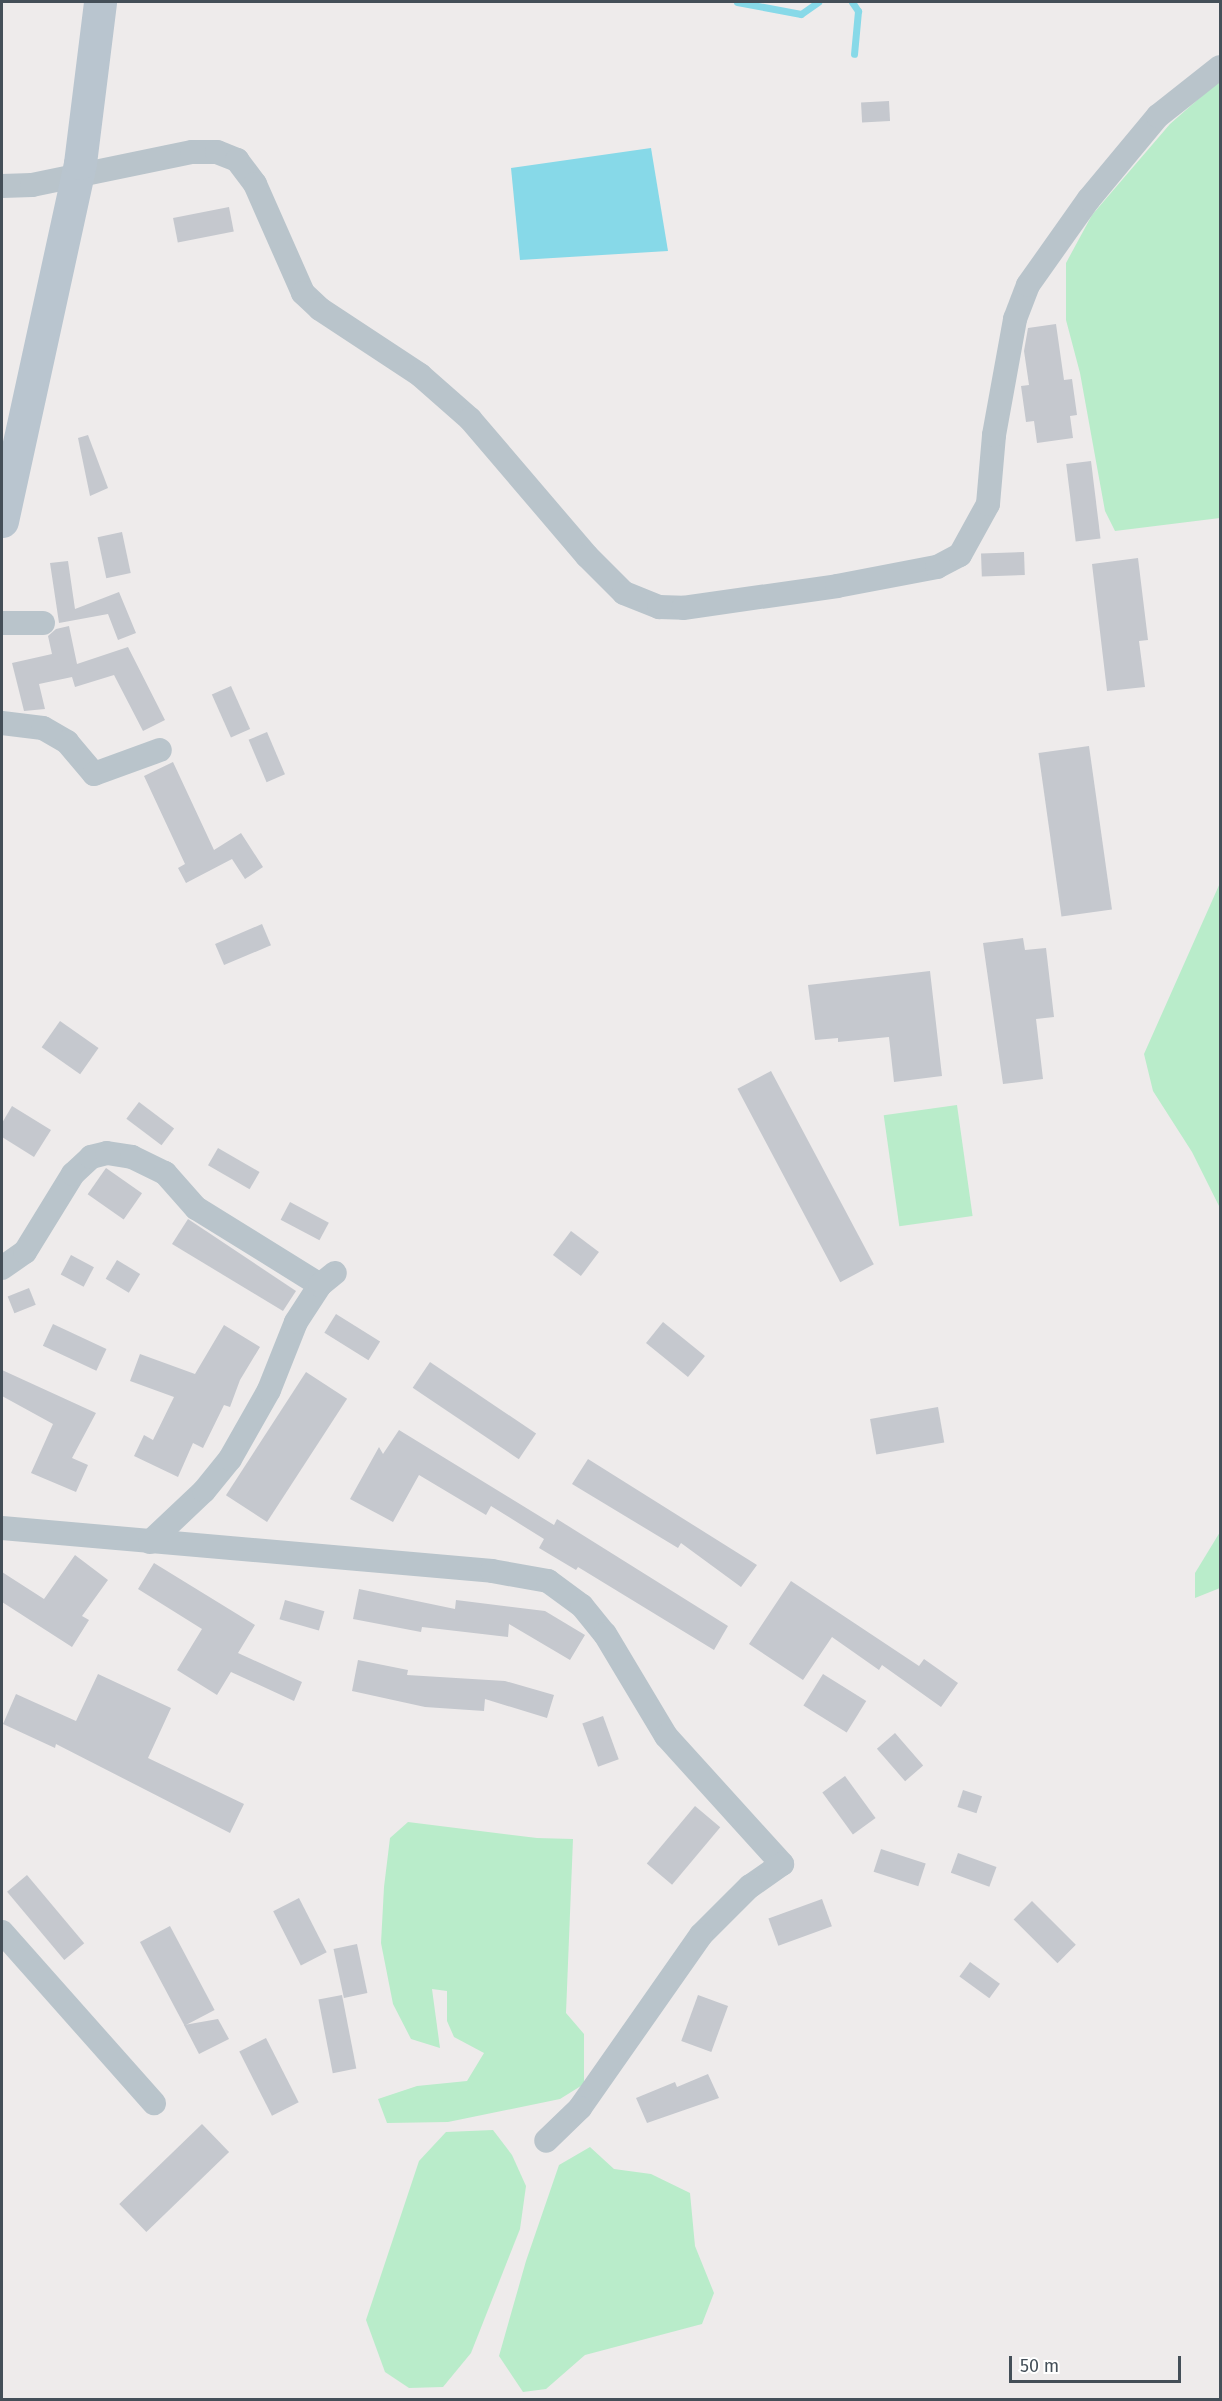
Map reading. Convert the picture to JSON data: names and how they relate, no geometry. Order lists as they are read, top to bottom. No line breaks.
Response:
{"scale_bar":"50 m"}
